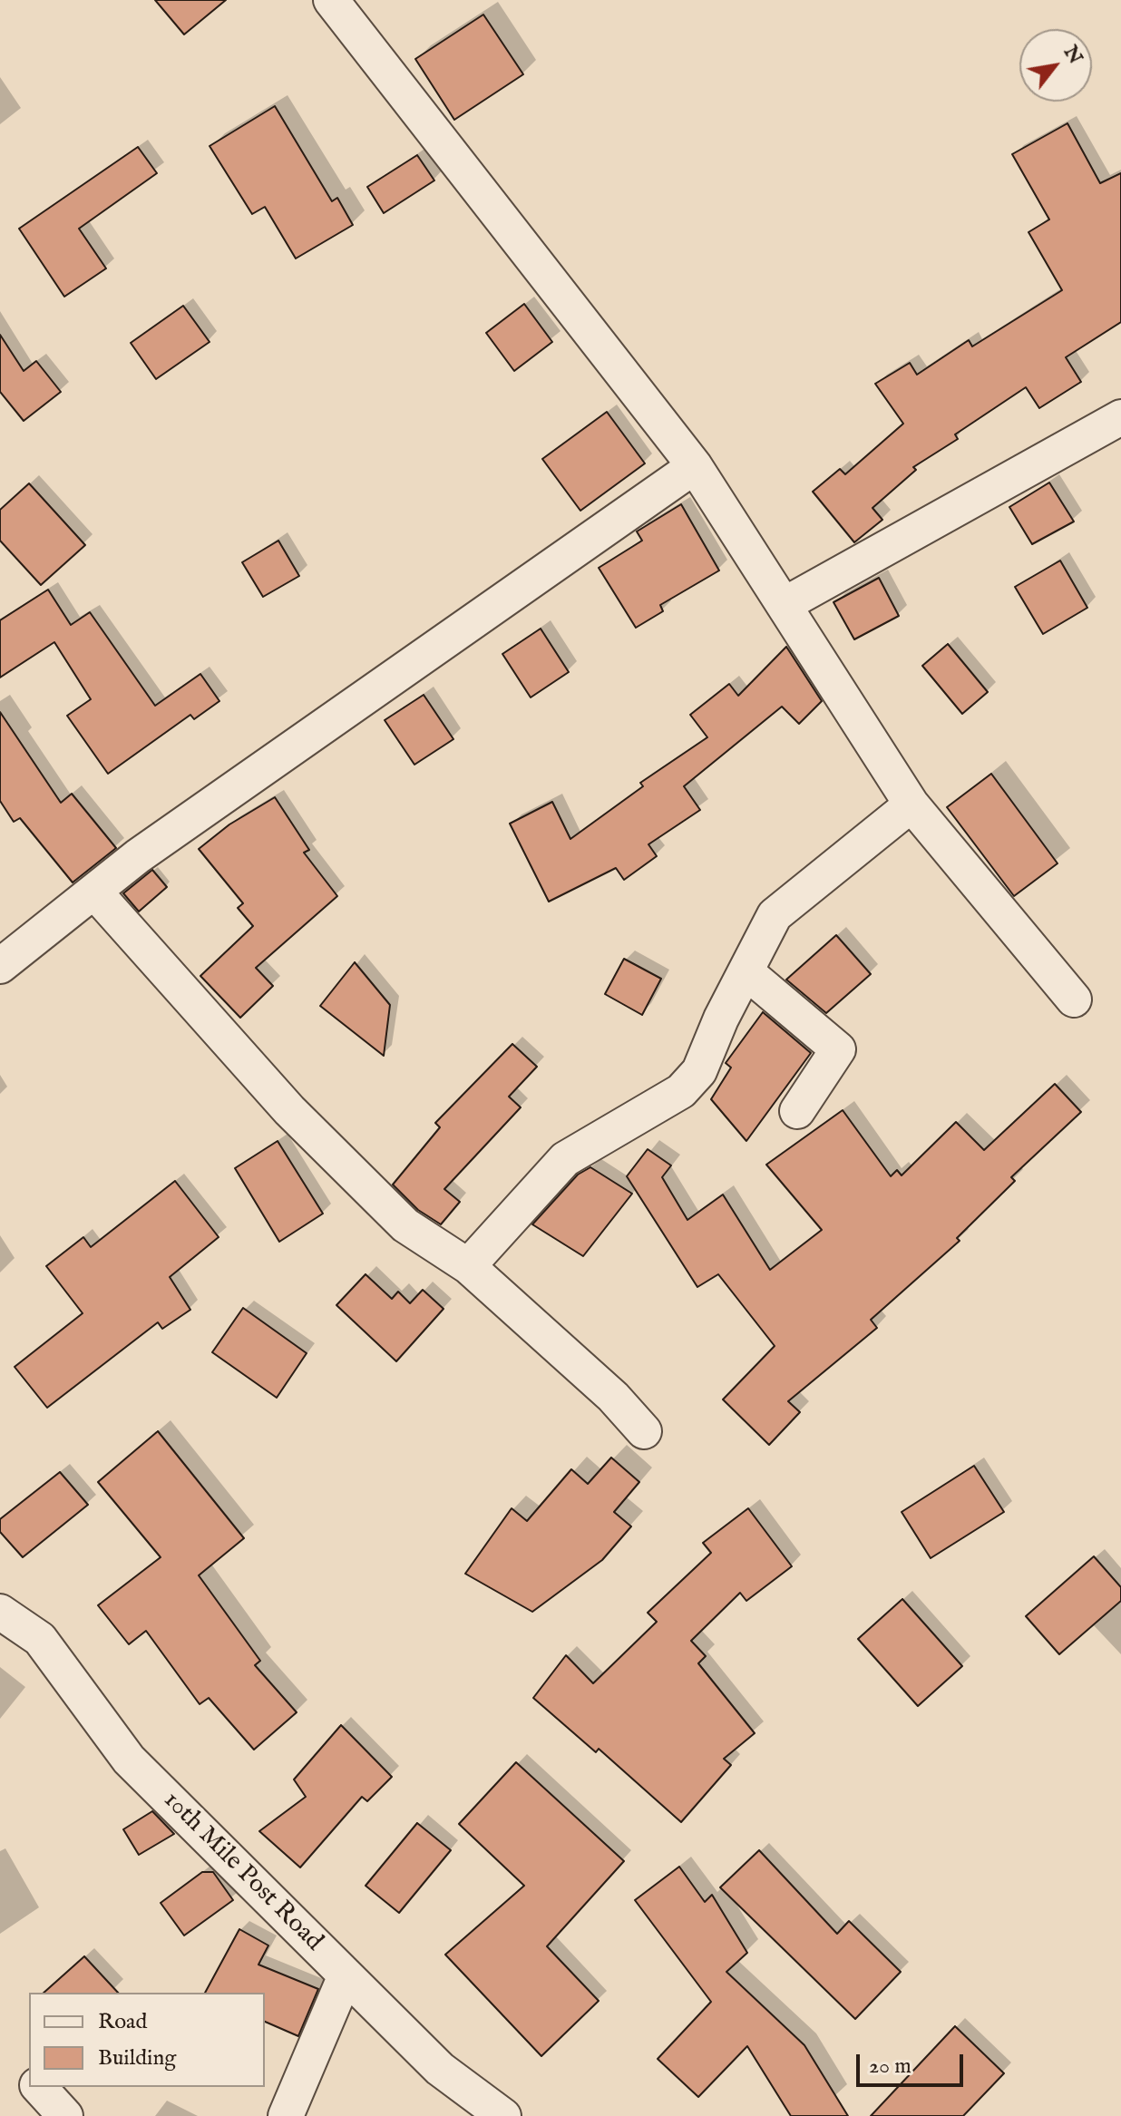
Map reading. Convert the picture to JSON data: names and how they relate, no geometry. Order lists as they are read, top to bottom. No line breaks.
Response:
{"streets":{"street":["10th Mile Post Road"]},"legend":["Road","Building"],"scale_bar":"20 m","north":"top right"}
